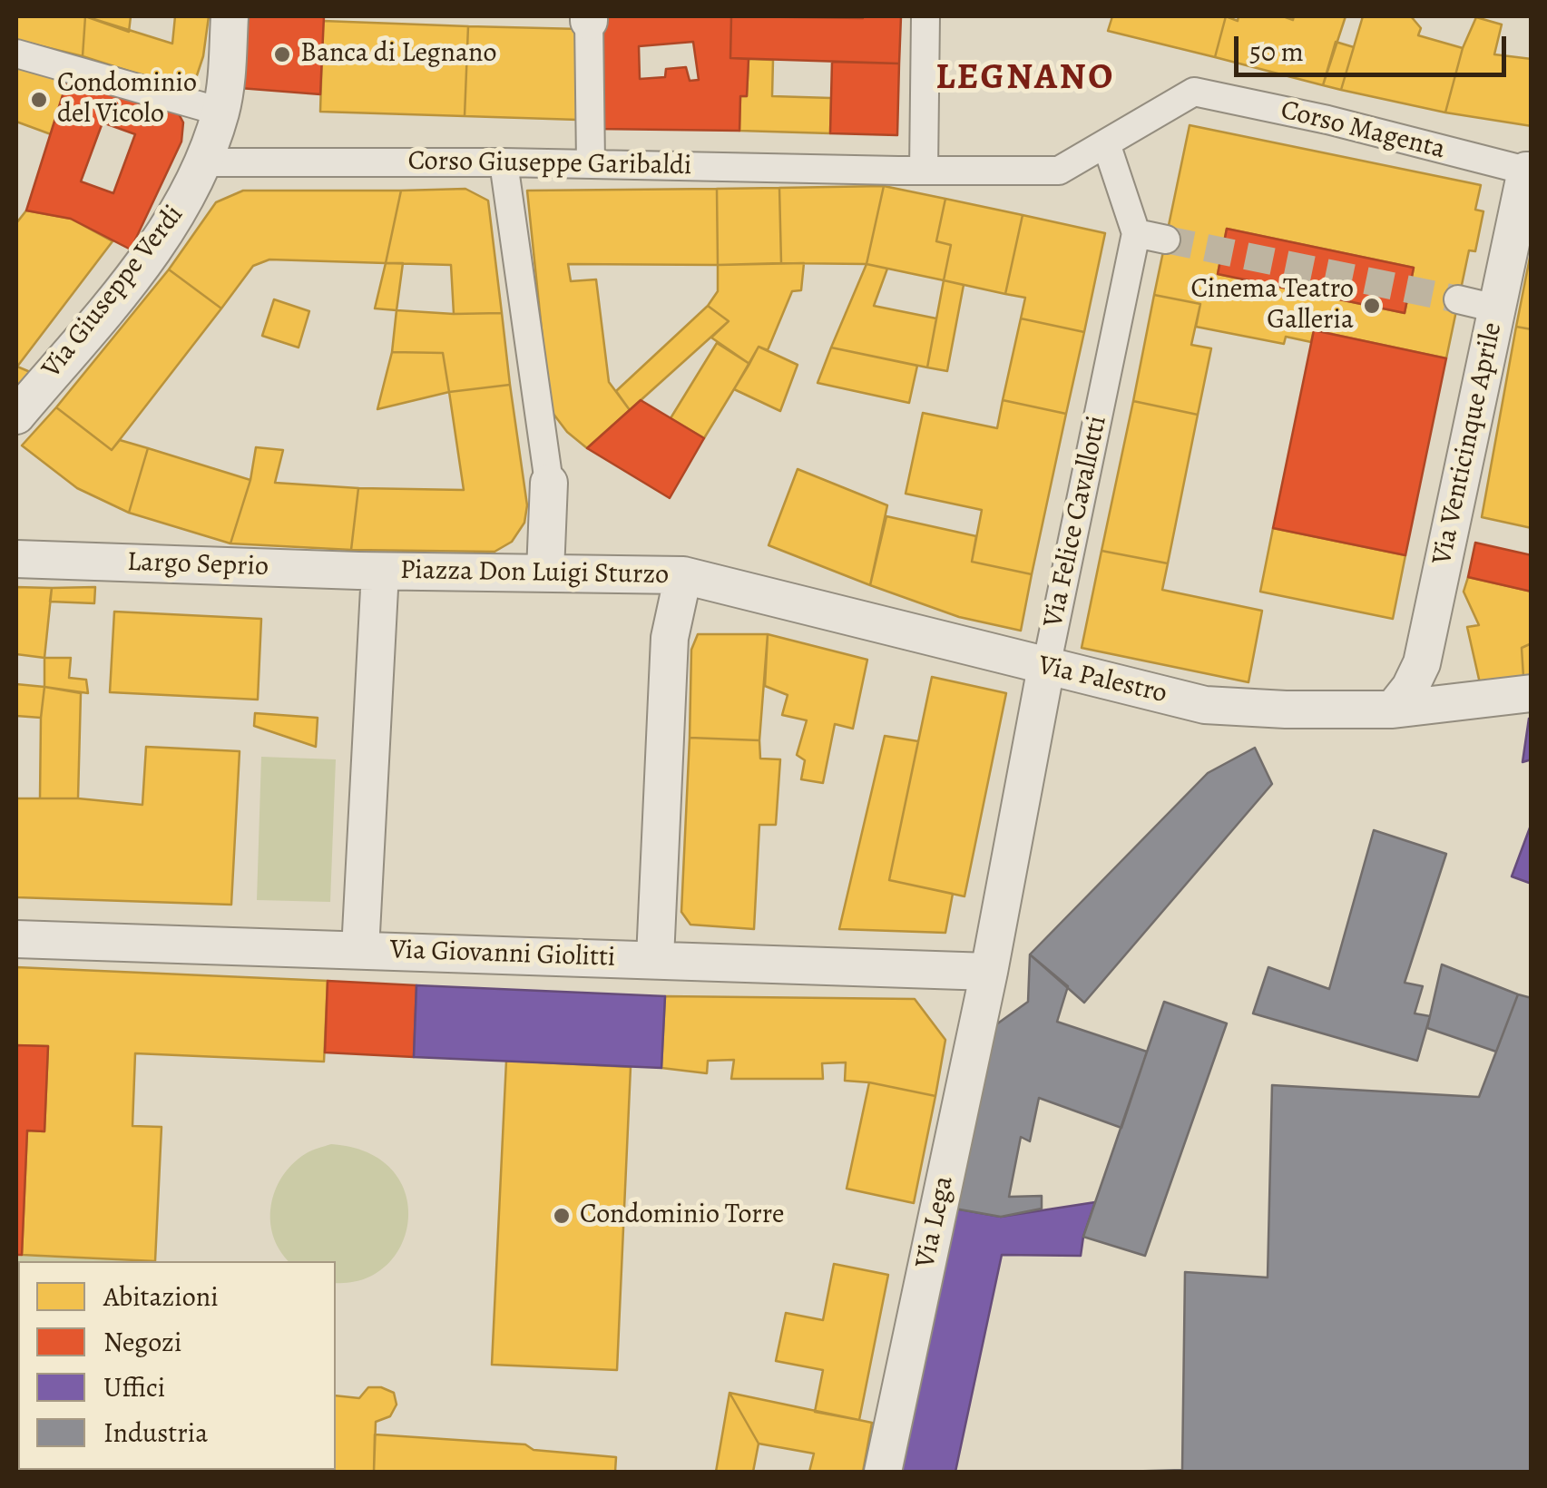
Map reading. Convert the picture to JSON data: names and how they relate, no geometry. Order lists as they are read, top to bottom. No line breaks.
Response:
{"streets":{"street":["Corso Magenta","Corso Giuseppe Garibaldi","Via Giuseppe Verdi","Via Venticinque Aprile","Via Felice Cavallotti","Largo Seprio","Piazza Don Luigi Sturzo","Via Palestro","Via Giovanni Giolitti","Via Lega"]},"crossings":[["Corso Magenta","Corso Giuseppe Garibaldi"],["Corso Magenta","Via Venticinque Aprile"],["Corso Giuseppe Garibaldi","Via Giuseppe Verdi"],["Via Venticinque Aprile","Via Palestro"],["Via Felice Cavallotti","Via Palestro"],["Via Felice Cavallotti","Via Giovanni Giolitti"],["Via Felice Cavallotti","Via Lega"],["Largo Seprio","Piazza Don Luigi Sturzo"],["Piazza Don Luigi Sturzo","Via Palestro"],["Piazza Don Luigi Sturzo","Via Giovanni Giolitti"],["Via Giovanni Giolitti","Via Lega"]],"districts":["LEGNANO"],"places":["Banca di Legnano","Condominio del Vicolo","Cinema Teatro Galleria","Condominio Torre"],"legend":["Abitazioni","Negozi","Uffici","Industria"],"scale_bar":"50 m"}
